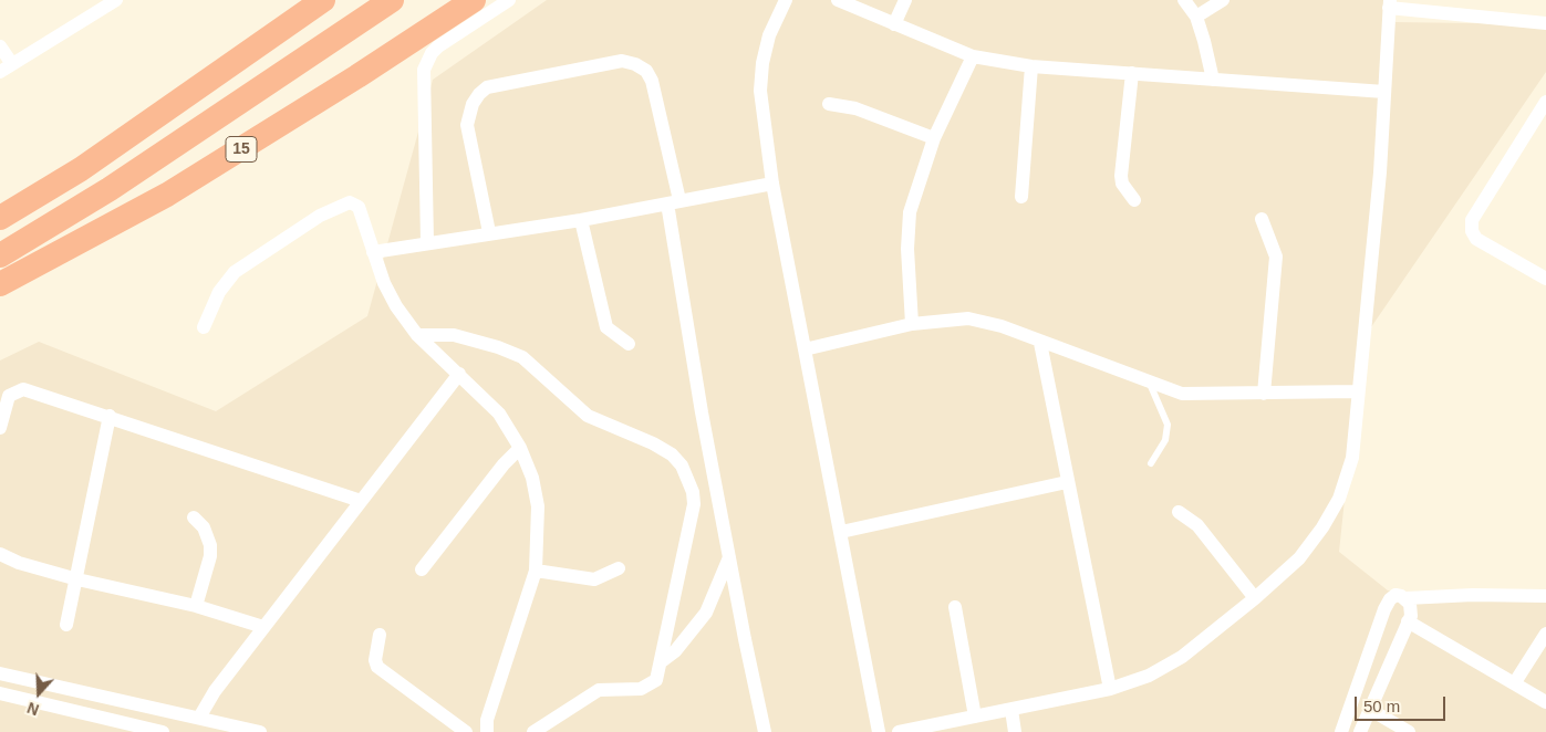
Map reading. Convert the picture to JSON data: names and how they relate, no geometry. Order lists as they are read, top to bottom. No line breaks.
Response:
{"streets":{"highway":["15"]},"scale_bar":"50 m","north":"bottom"}
